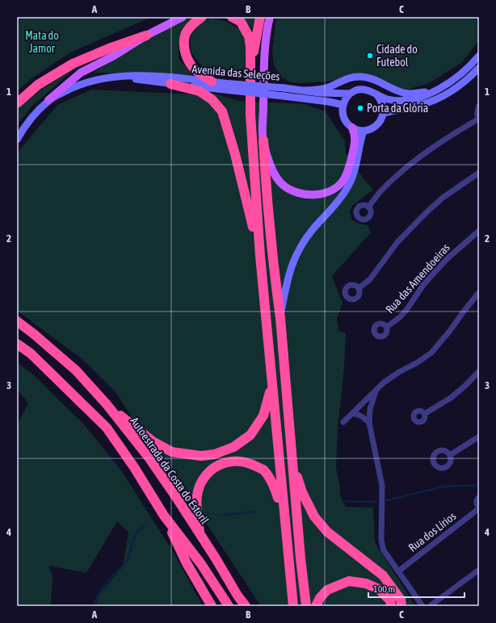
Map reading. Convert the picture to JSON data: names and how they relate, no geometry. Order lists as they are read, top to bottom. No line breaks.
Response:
{"streets":{"highway":["Autoestrada da Costa do Estoril"],"main road":["Avenida das Seleções"],"street":["Rua das Amendoeiras","Rua dos Lírios"]},"parks":["Mata do Jamor"],"places":["Cidade do Futebol","Porta da Glória"],"scale_bar":"100 m","grid":{"columns":["A","B","C"],"rows":["1","2","3","4"]}}
